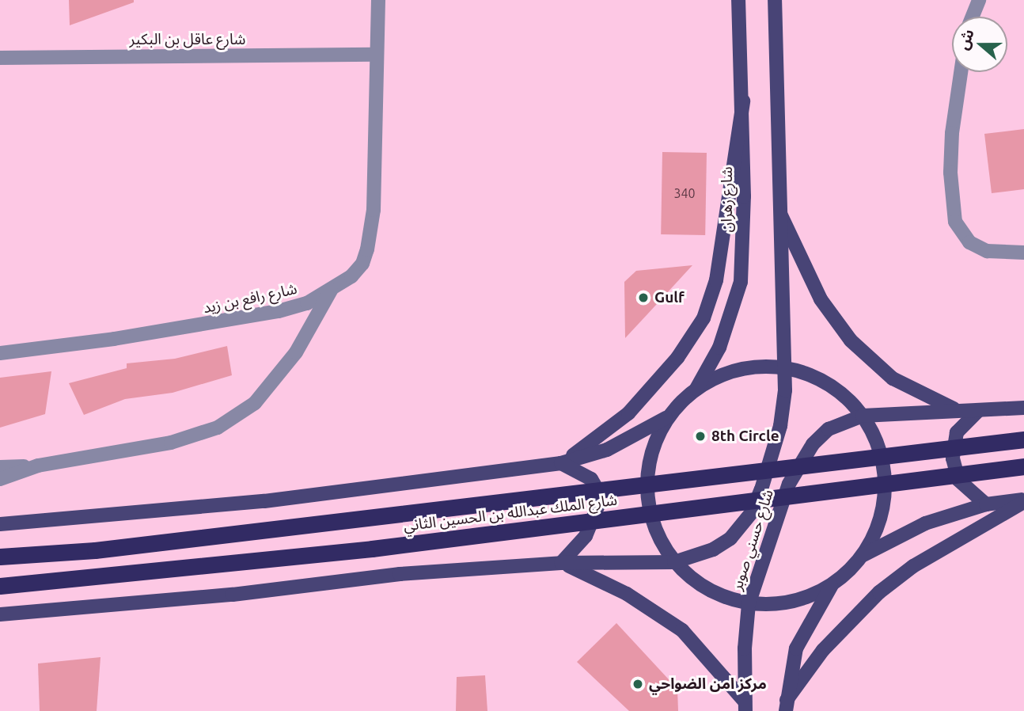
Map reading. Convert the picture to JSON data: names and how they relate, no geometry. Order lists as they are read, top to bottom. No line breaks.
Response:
{"streets":{"highway":["شارع الملك عبدالله بن الحسين الثاني"],"main road":["شارع زهران","شارع حسني صوبر"],"street":["شارع عاقل بن البكير","شارع رافع بن زيد"]},"crossings":[["شارع عاقل بن البكير","شارع رافع بن زيد"]],"places":["Gulf","8th Circle","مركز امن الضواحي"],"house_numbers":["340"],"north":"left"}
